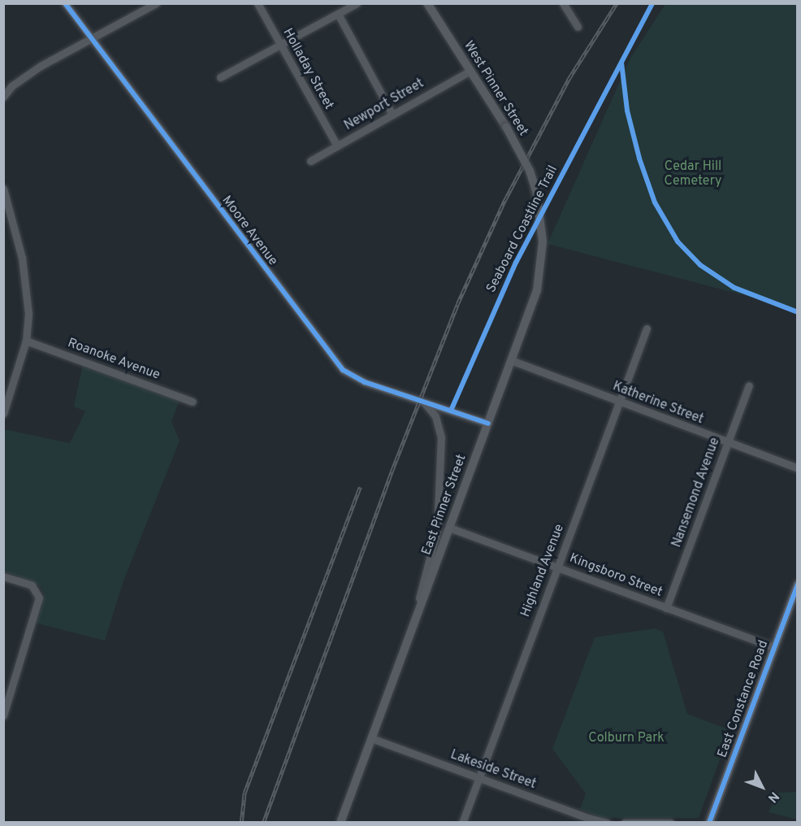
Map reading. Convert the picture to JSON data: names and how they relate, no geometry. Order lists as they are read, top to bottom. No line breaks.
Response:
{"streets":{"main road":["West Pinner Street","East Pinner Street","East Constance Road"],"street":["Holladay Street","Newport Street","Moore Avenue","Roanoke Avenue","Katherine Street","Nansemond Avenue","Highland Avenue","Kingsboro Street","Lakeside Street"],"cycle path":["Seaboard Coastline Trail"]},"crossings":[["Holladay Street","Newport Street"],["West Pinner Street","Newport Street"],["West Pinner Street","East Pinner Street"],["Moore Avenue","East Pinner Street"],["Katherine Street","Nansemond Avenue"],["Katherine Street","East Pinner Street"],["Katherine Street","Highland Avenue"],["Nansemond Avenue","Kingsboro Street"],["East Pinner Street","Kingsboro Street"],["East Pinner Street","Lakeside Street"],["Highland Avenue","Kingsboro Street"],["Highland Avenue","Lakeside Street"],["Kingsboro Street","East Constance Road"]],"parks":["Cedar Hill Cemetery","Colburn Park"],"north":"bottom right"}
